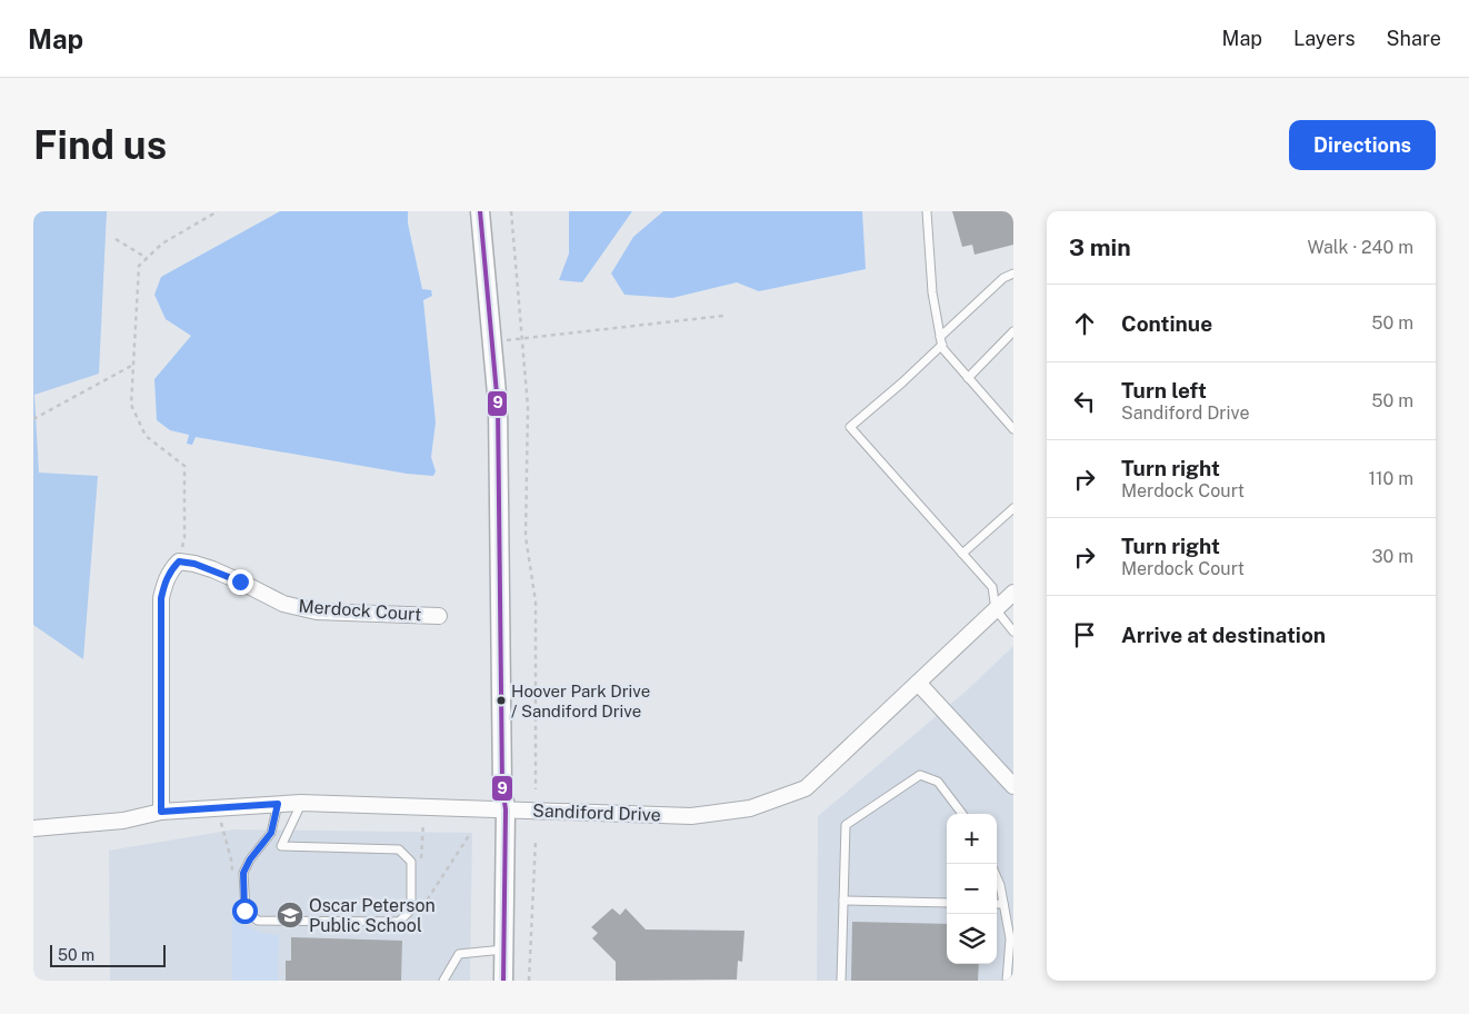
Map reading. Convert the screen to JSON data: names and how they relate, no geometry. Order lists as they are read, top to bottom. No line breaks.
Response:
{"streets":{"street":["Merdock Court","Sandiford Drive"]},"places":{"other":["Hoover Park Drive / Sandiford Drive"],"school or university":["Oscar Peterson Public School"]},"lines":["transit line 9"],"scale_bar":"50 m","page":{"header":"Map","nav":["Map","Layers","Share"],"buttons":"Directions","title":"Find us","heading":["3 min","Walk · 240 m"],"list":[["Continue","50 m"],["Turn left","Sandiford Drive","50 m"],["Turn right","Merdock Court","110 m"],["Turn right","Merdock Court","30 m"],"Arrive at destination"],"map_buttons":["+","−"],"scale":"50 m"}}
